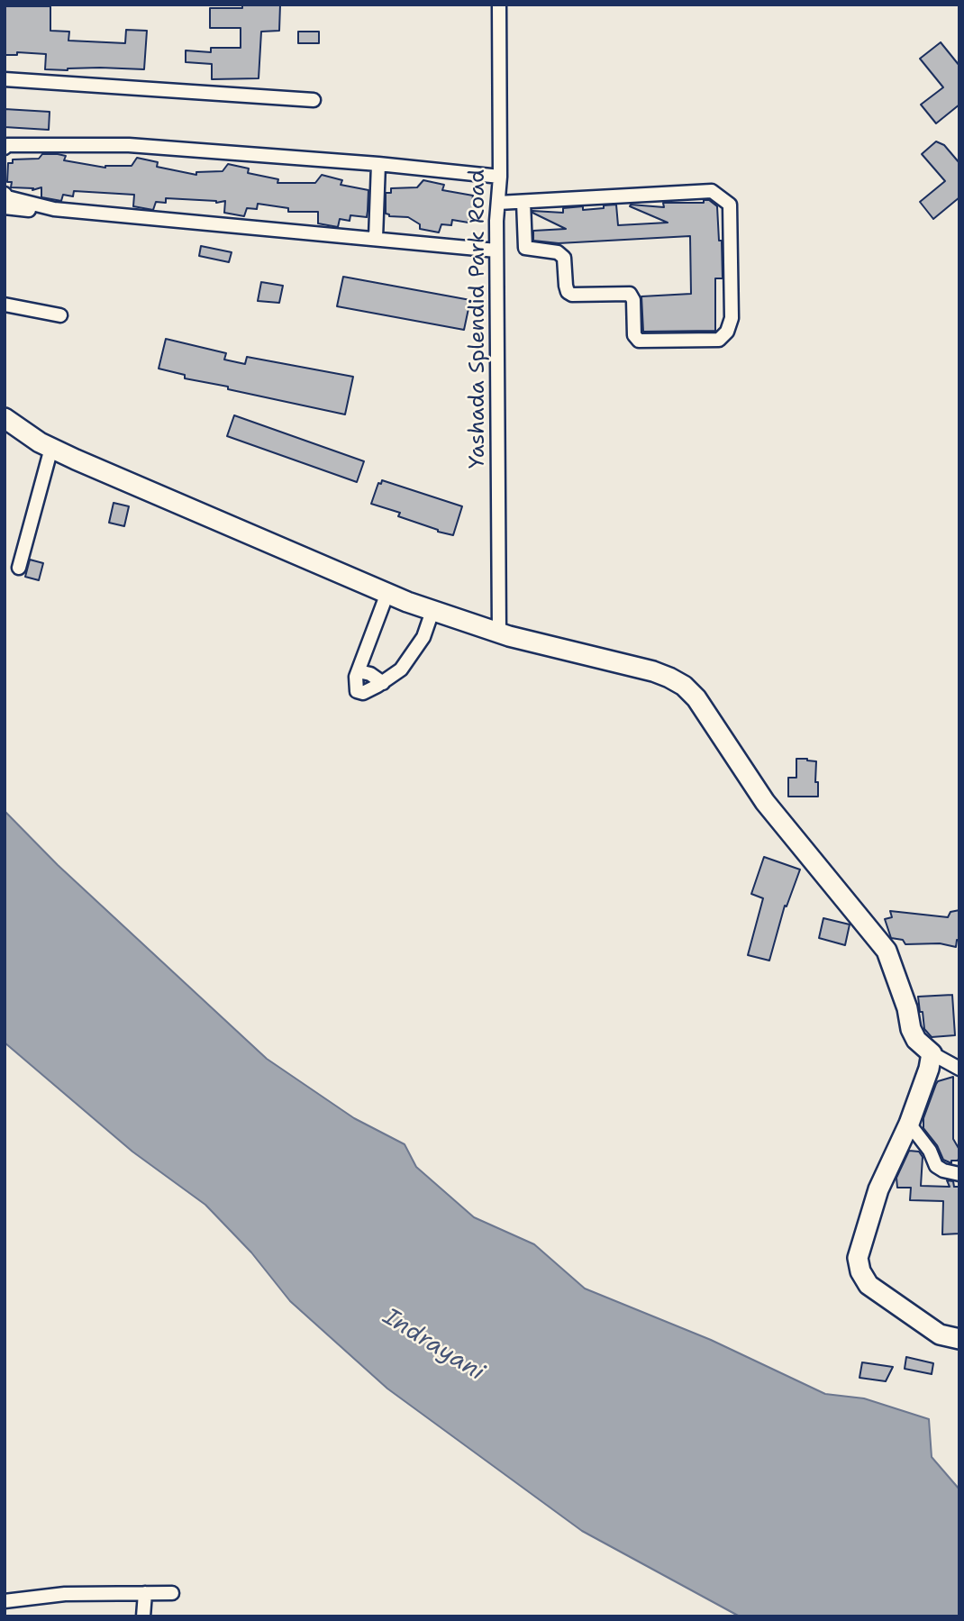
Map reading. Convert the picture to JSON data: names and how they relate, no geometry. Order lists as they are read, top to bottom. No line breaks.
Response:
{"streets":{"street":["Yashada Splendid Park Road"]},"water":["Indrayani"]}
